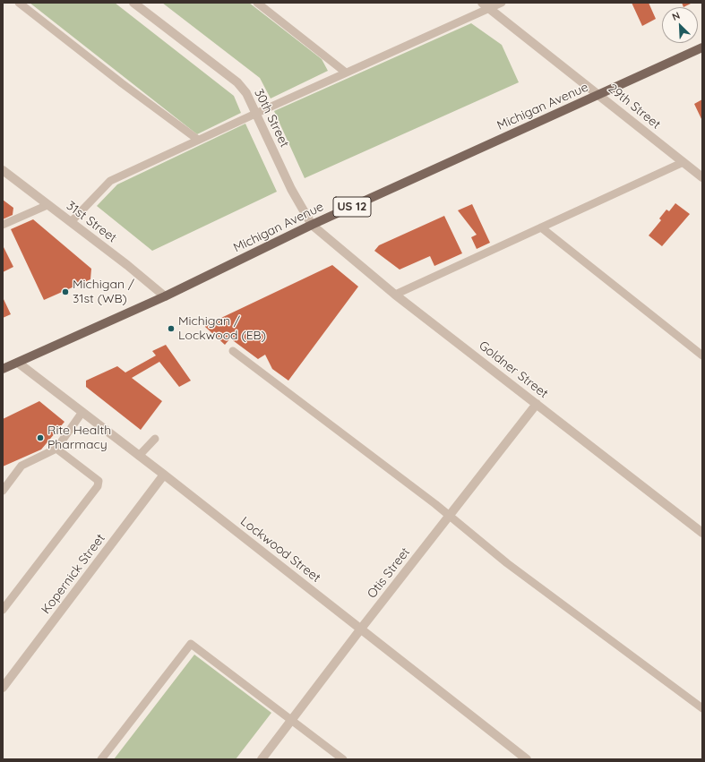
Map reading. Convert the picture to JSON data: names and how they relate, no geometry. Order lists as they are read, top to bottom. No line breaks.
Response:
{"streets":{"main road":["Michigan Avenue","US 12"],"street":["29th Street","30th Street","31st Street","Goldner Street","Lockwood Street","Otis Street","Kopernick Street"]},"crossings":[["Michigan Avenue","29th Street"],["Michigan Avenue","30th Street"],["Michigan Avenue","31st Street"],["Michigan Avenue","Goldner Street"],["Michigan Avenue","Lockwood Street"],["30th Street","Goldner Street"],["Goldner Street","Otis Street"],["Lockwood Street","Otis Street"],["Lockwood Street","Kopernick Street"]],"places":["Michigan / 31st (WB)","Michigan / Lockwood (EB)","Rite Health Pharmacy"],"north":"top left"}
